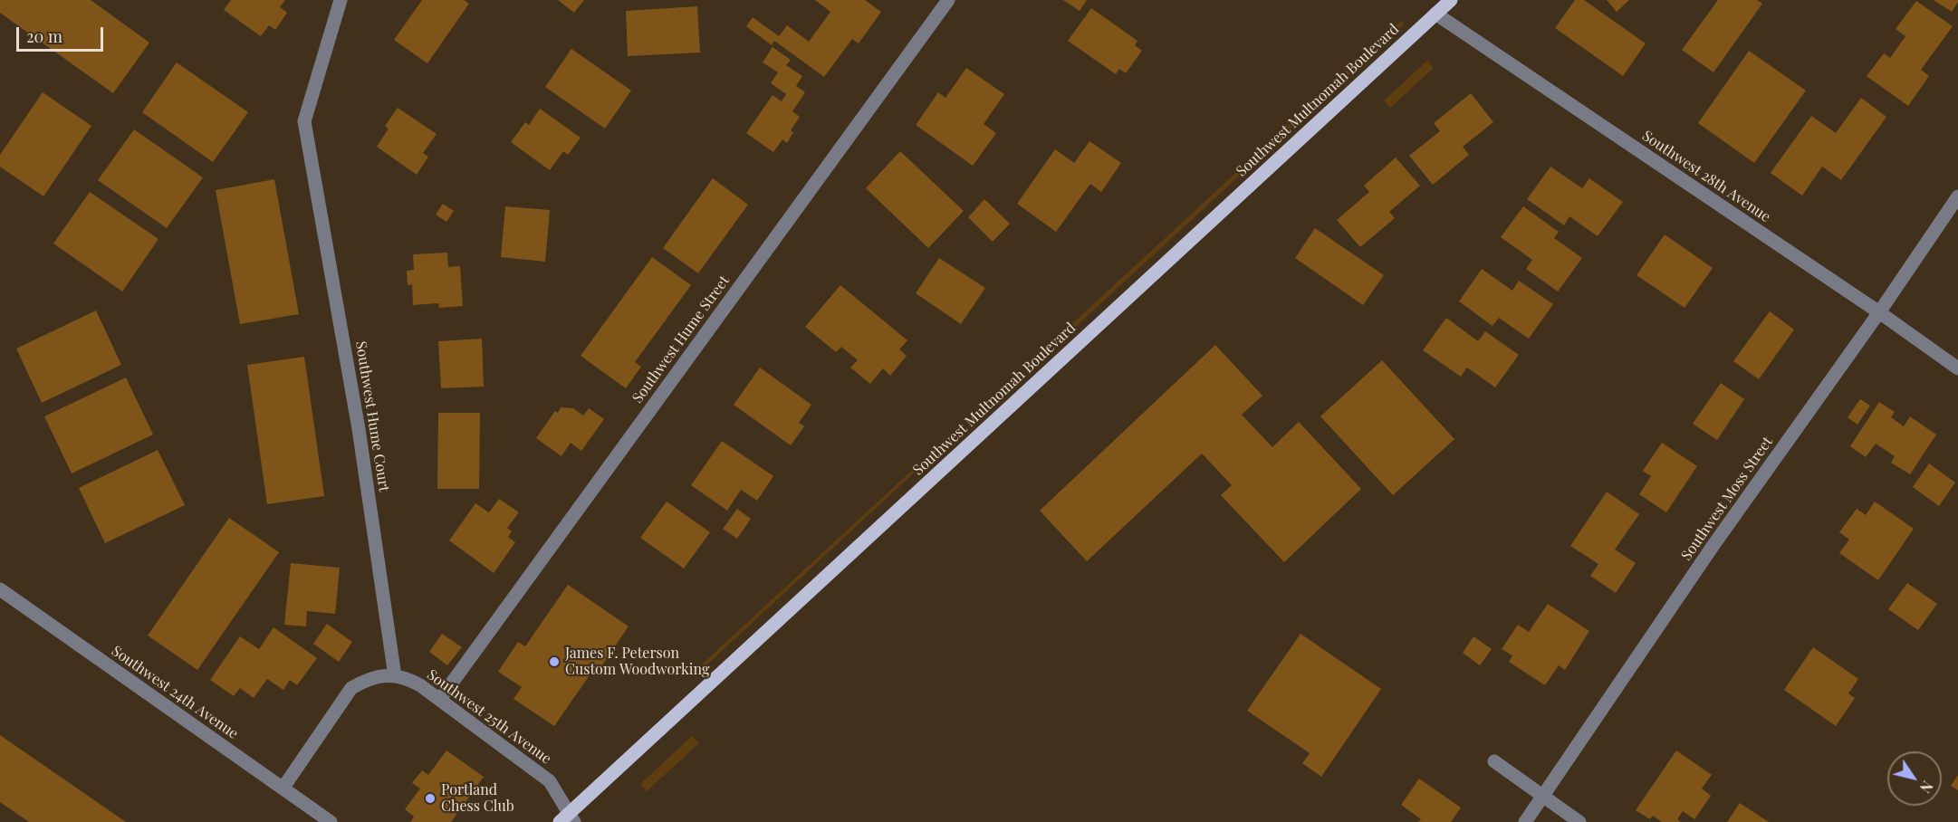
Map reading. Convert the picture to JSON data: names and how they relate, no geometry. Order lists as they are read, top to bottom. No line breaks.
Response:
{"streets":{"main road":["Southwest Multnomah Boulevard"],"street":["Southwest 28th Avenue","Southwest Hume Street","Southwest Hume Court","Southwest Moss Street","Southwest 24th Avenue","Southwest 25th Avenue"]},"crossings":[["Southwest Multnomah Boulevard","Southwest 28th Avenue"],["Southwest Multnomah Boulevard","Southwest 25th Avenue"],["Southwest 28th Avenue","Southwest Moss Street"],["Southwest Hume Street","Southwest 25th Avenue"],["Southwest Hume Court","Southwest 25th Avenue"]],"places":["James F. Peterson Custom Woodworking","Portland Chess Club"],"scale_bar":"20 m","north":"bottom right"}
